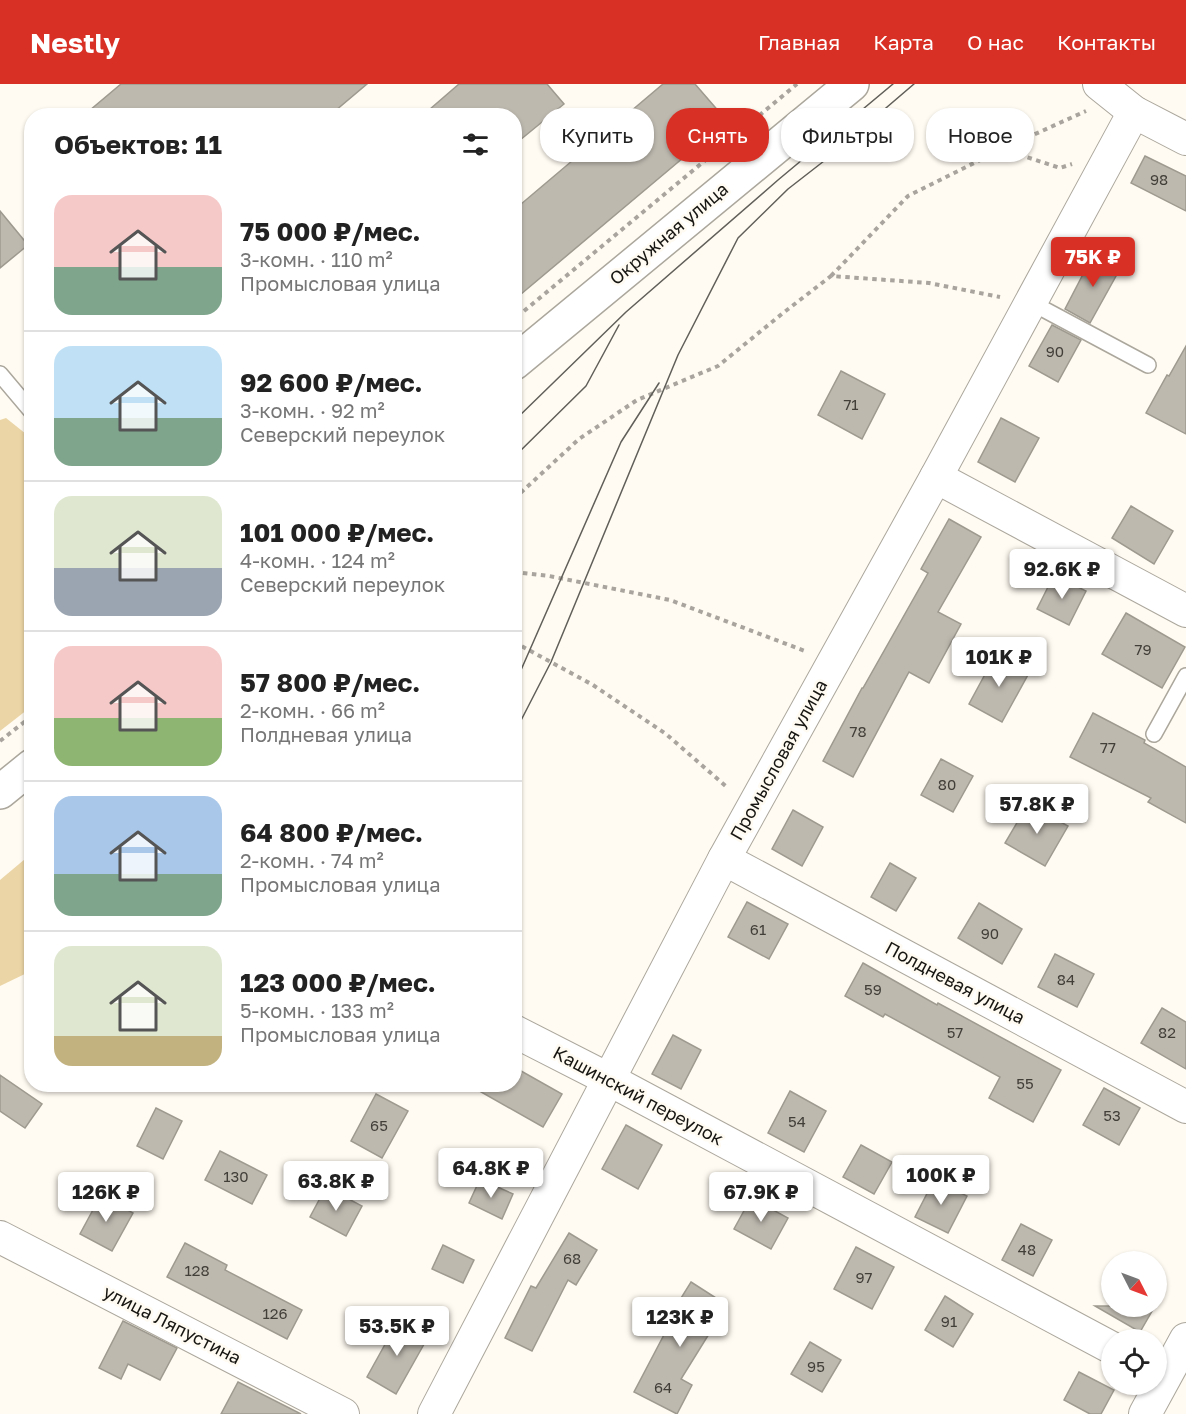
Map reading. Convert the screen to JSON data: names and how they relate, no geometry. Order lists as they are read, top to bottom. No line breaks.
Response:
{"streets":{"main road":["Окружная улица"],"street":["Промысловая улица","Полдневая улица","Кашинский переулок","улица Ляпустина"]},"crossings":[["Промысловая улица","Полдневая улица"],["Промысловая улица","Кашинский переулок"]],"house_numbers":["98","90","71","79","78","77","80","61","90","84","59","57","82","55","53","54","65","130","48","68","128","97","126","91","95","64"],"north":"bottom right","page":{"header":"Nestly","nav":["Главная","Карта","О нас","Контакты"],"chip":["Купить","Снять","Фильтры","Новое"],"heading":"Объектов: 11","list":[{"name":"75 000 ₽/мес.","note":"3-комн. · 110 m² · Промысловая улица"},{"name":"92 600 ₽/мес.","note":"3-комн. · 92 m² · Северский переулок"},{"name":"101 000 ₽/мес.","note":"4-комн. · 124 m² · Северский переулок"},{"name":"57 800 ₽/мес.","note":"2-комн. · 66 m² · Полдневая улица"},{"name":"64 800 ₽/мес.","note":"2-комн. · 74 m² · Промысловая улица"},{"name":"123 000 ₽/мес.","note":"5-комн. · 133 m² · Промысловая улица"}],"price":["75K ₽","92.6K ₽","101K ₽","57.8K ₽","64.8K ₽","100K ₽","63.8K ₽","126K ₽","67.9K ₽","123K ₽","53.5K ₽"]}}
